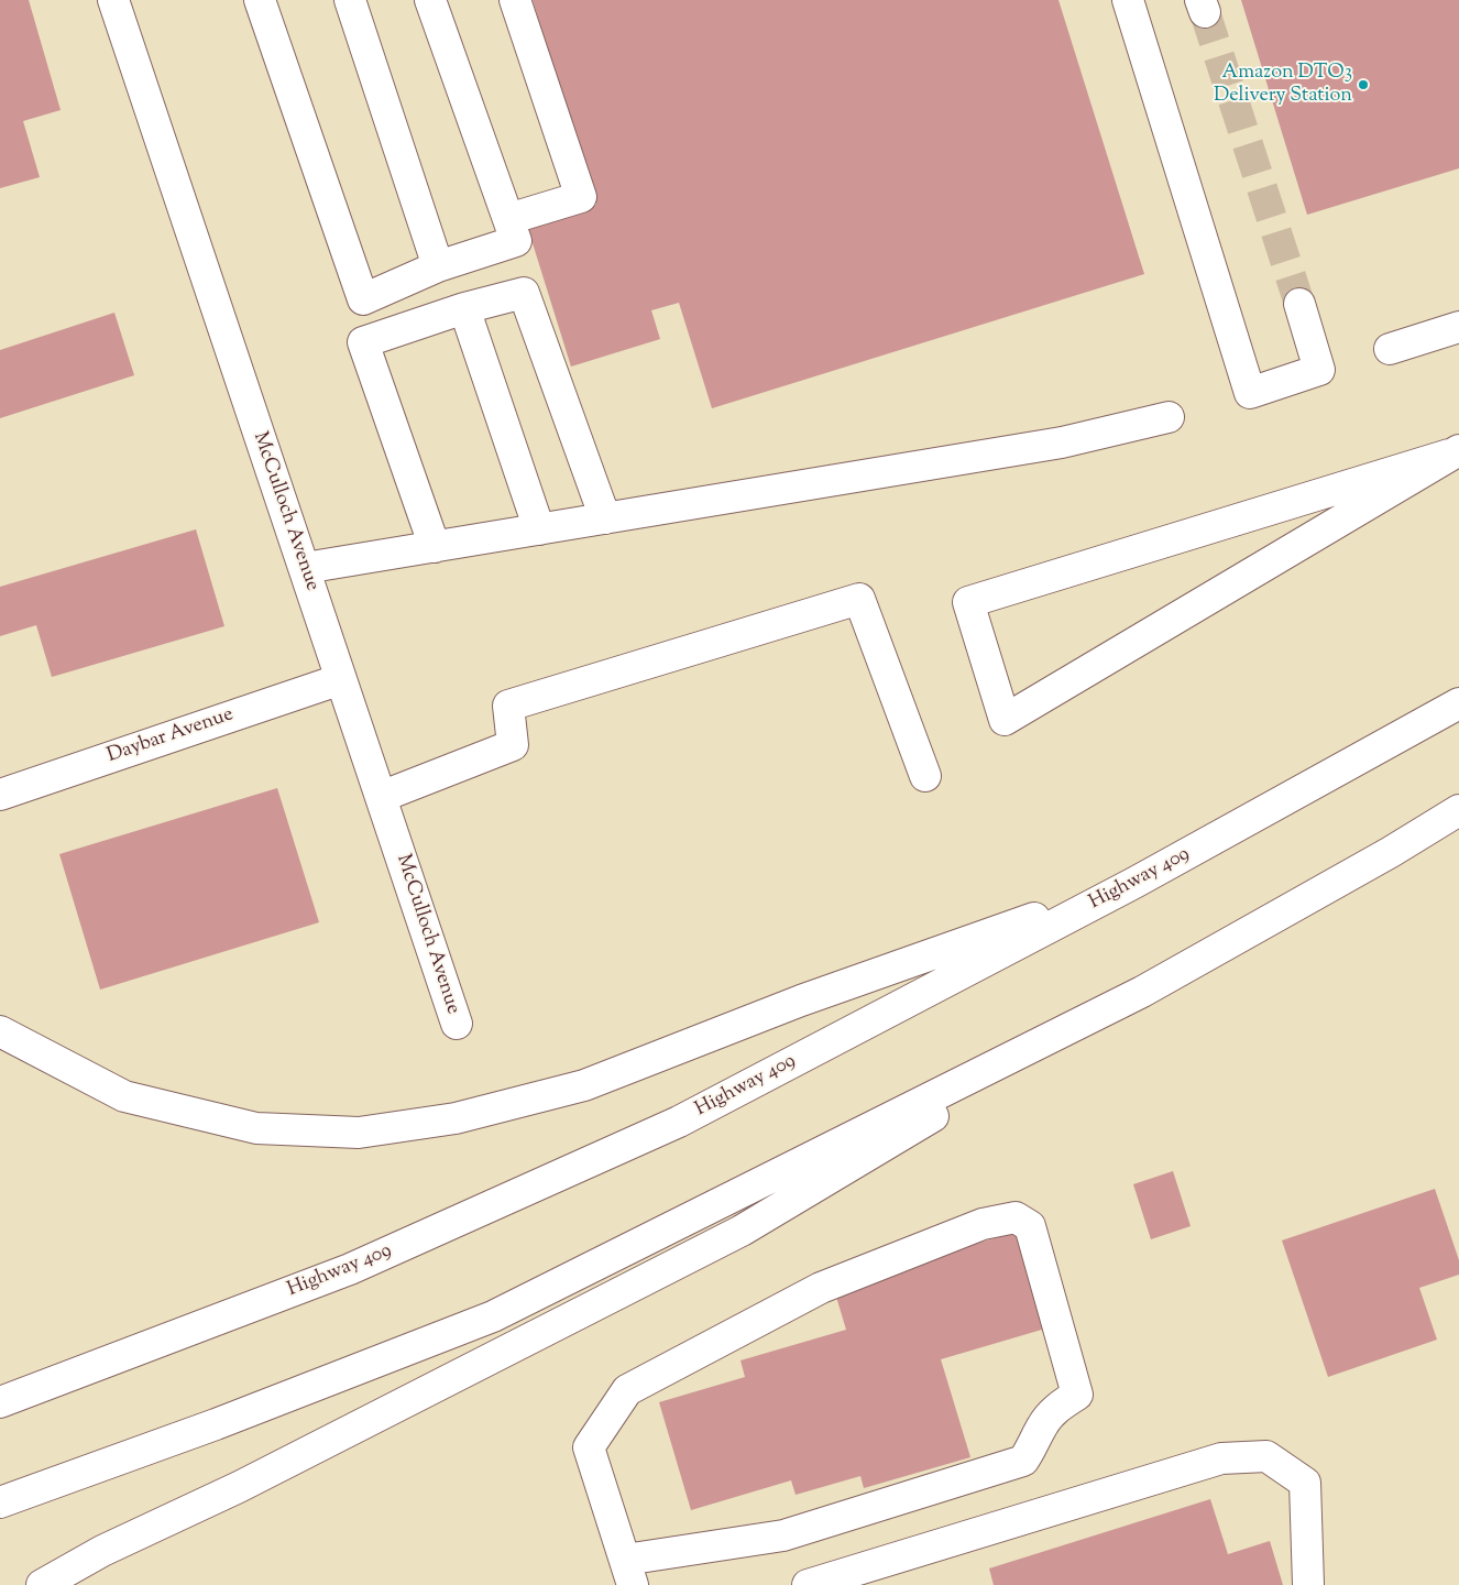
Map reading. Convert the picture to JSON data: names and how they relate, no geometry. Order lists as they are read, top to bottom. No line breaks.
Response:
{"streets":{"main road":["McCulloch Avenue","Daybar Avenue","Highway 409"]},"crossings":[["McCulloch Avenue","Daybar Avenue"]],"places":["Amazon DTO3 Delivery Station"]}
